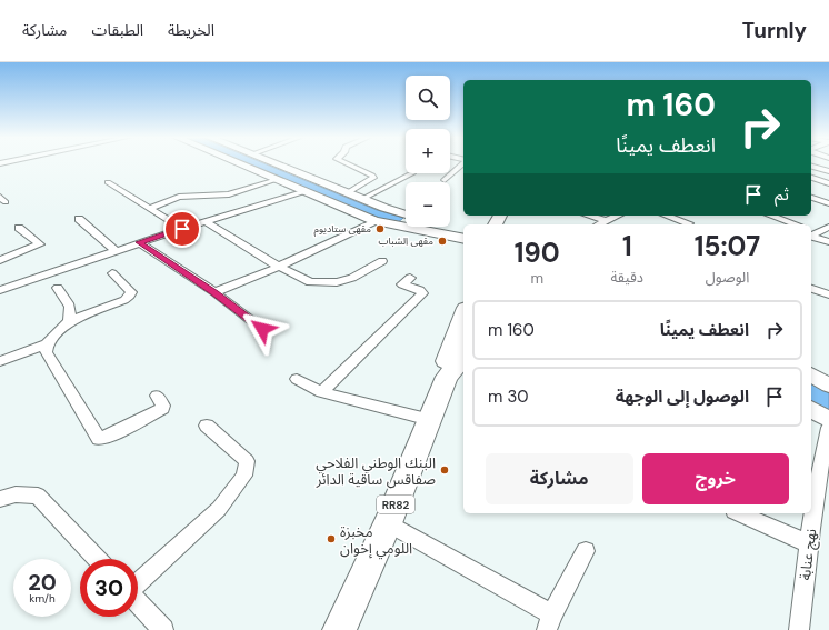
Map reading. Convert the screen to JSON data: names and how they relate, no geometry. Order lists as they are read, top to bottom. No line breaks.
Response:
{"streets":{"main road":["RR82"],"street":["نهج عنابة"]},"places":["مقهى ستاديوم","مقهى الشباب","البنك الوطني الفلاحي صفاقس ساقية الدائر","مخبزة اللومي إخوان"],"page":{"header":"Turnly","nav":["الخريطة","الطبقات","مشاركة"],"map_buttons":["+","−"],"turn":["160 m","انعطف يمينًا"],"then":"ثم","eta":["15:07","الوصول","1","دقيقة","190","m"],"list":[{"name":"انعطف يمينًا","value":"160 m"},{"name":"الوصول إلى الوجهة","value":"30 m"}],"buttons":["خروج","مشاركة"],"speed":"20 km/h","limit":"30"}}
